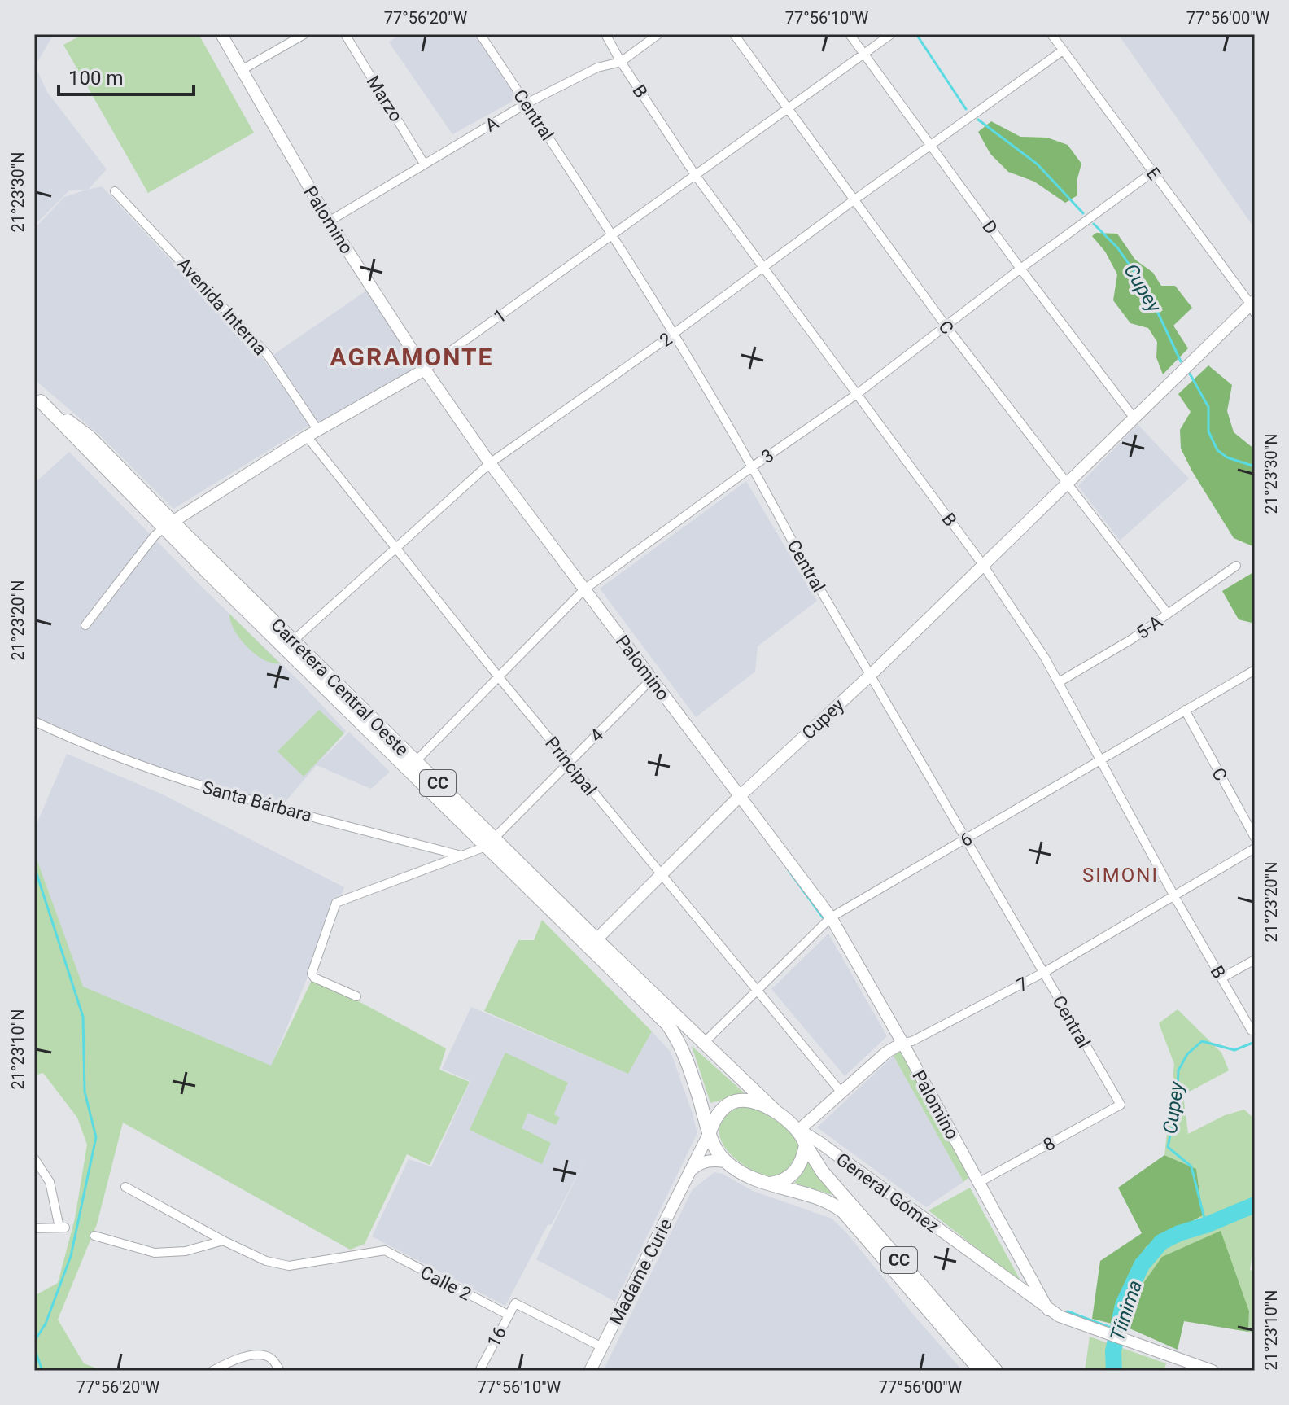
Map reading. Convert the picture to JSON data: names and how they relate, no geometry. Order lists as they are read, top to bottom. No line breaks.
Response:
{"streets":{"main road":["Carretera Central Oeste","CC"],"street":["B","Marzo","Central","A","E","Palomino","D","Avenida Interna","1","C","2","3","5-A","Cupey","4","Principal","Santa Bárbara","6","7","8","General Gómez","Madame Curie","Calle 2","16"]},"crossings":[["B","A"],["B","1"],["B","2"],["B","3"],["B","5-A"],["B","Cupey"],["B","6"],["B","7"],["Marzo","A"],["Central","A"],["Central","1"],["Central","2"],["Central","3"],["Central","Cupey"],["Central","6"],["Central","7"],["Central","8"],["A","Palomino"],["E","2"],["E","3"],["E","Cupey"],["Palomino","1"],["Palomino","2"],["Palomino","3"],["Palomino","Cupey"],["Palomino","4"],["Palomino","6"],["Palomino","7"],["Palomino","8"],["Palomino","General Gómez"],["D","1"],["D","2"],["D","3"],["D","Cupey"],["Avenida Interna","1"],["1","C"],["1","Carretera Central Oeste"],["1","Principal"],["C","2"],["C","3"],["C","5-A"],["C","Cupey"],["C","6"],["2","Carretera Central Oeste"],["2","Principal"],["3","Carretera Central Oeste"],["3","Principal"],["Carretera Central Oeste","Cupey"],["Carretera Central Oeste","4"],["Carretera Central Oeste","CC"],["Carretera Central Oeste","6"],["Carretera Central Oeste","7"],["Carretera Central Oeste","General Gómez"],["Carretera Central Oeste","Madame Curie"],["Cupey","Principal"],["4","Principal"],["Principal","6"],["Principal","7"],["CC","7"],["CC","General Gómez"],["CC","Madame Curie"],["7","General Gómez"],["7","Madame Curie"],["General Gómez","Madame Curie"],["Madame Curie","16"],["Calle 2","16"]],"districts":["AGRAMONTE","SIMONI"],"water":["Cupey","Tíinima"],"scale_bar":"100 m","coordinates":["77°56'20\"W","77°56'10\"W","77°56'00\"W","21°23'30\"N","21°23'20\"N","21°23'10\"N"]}
